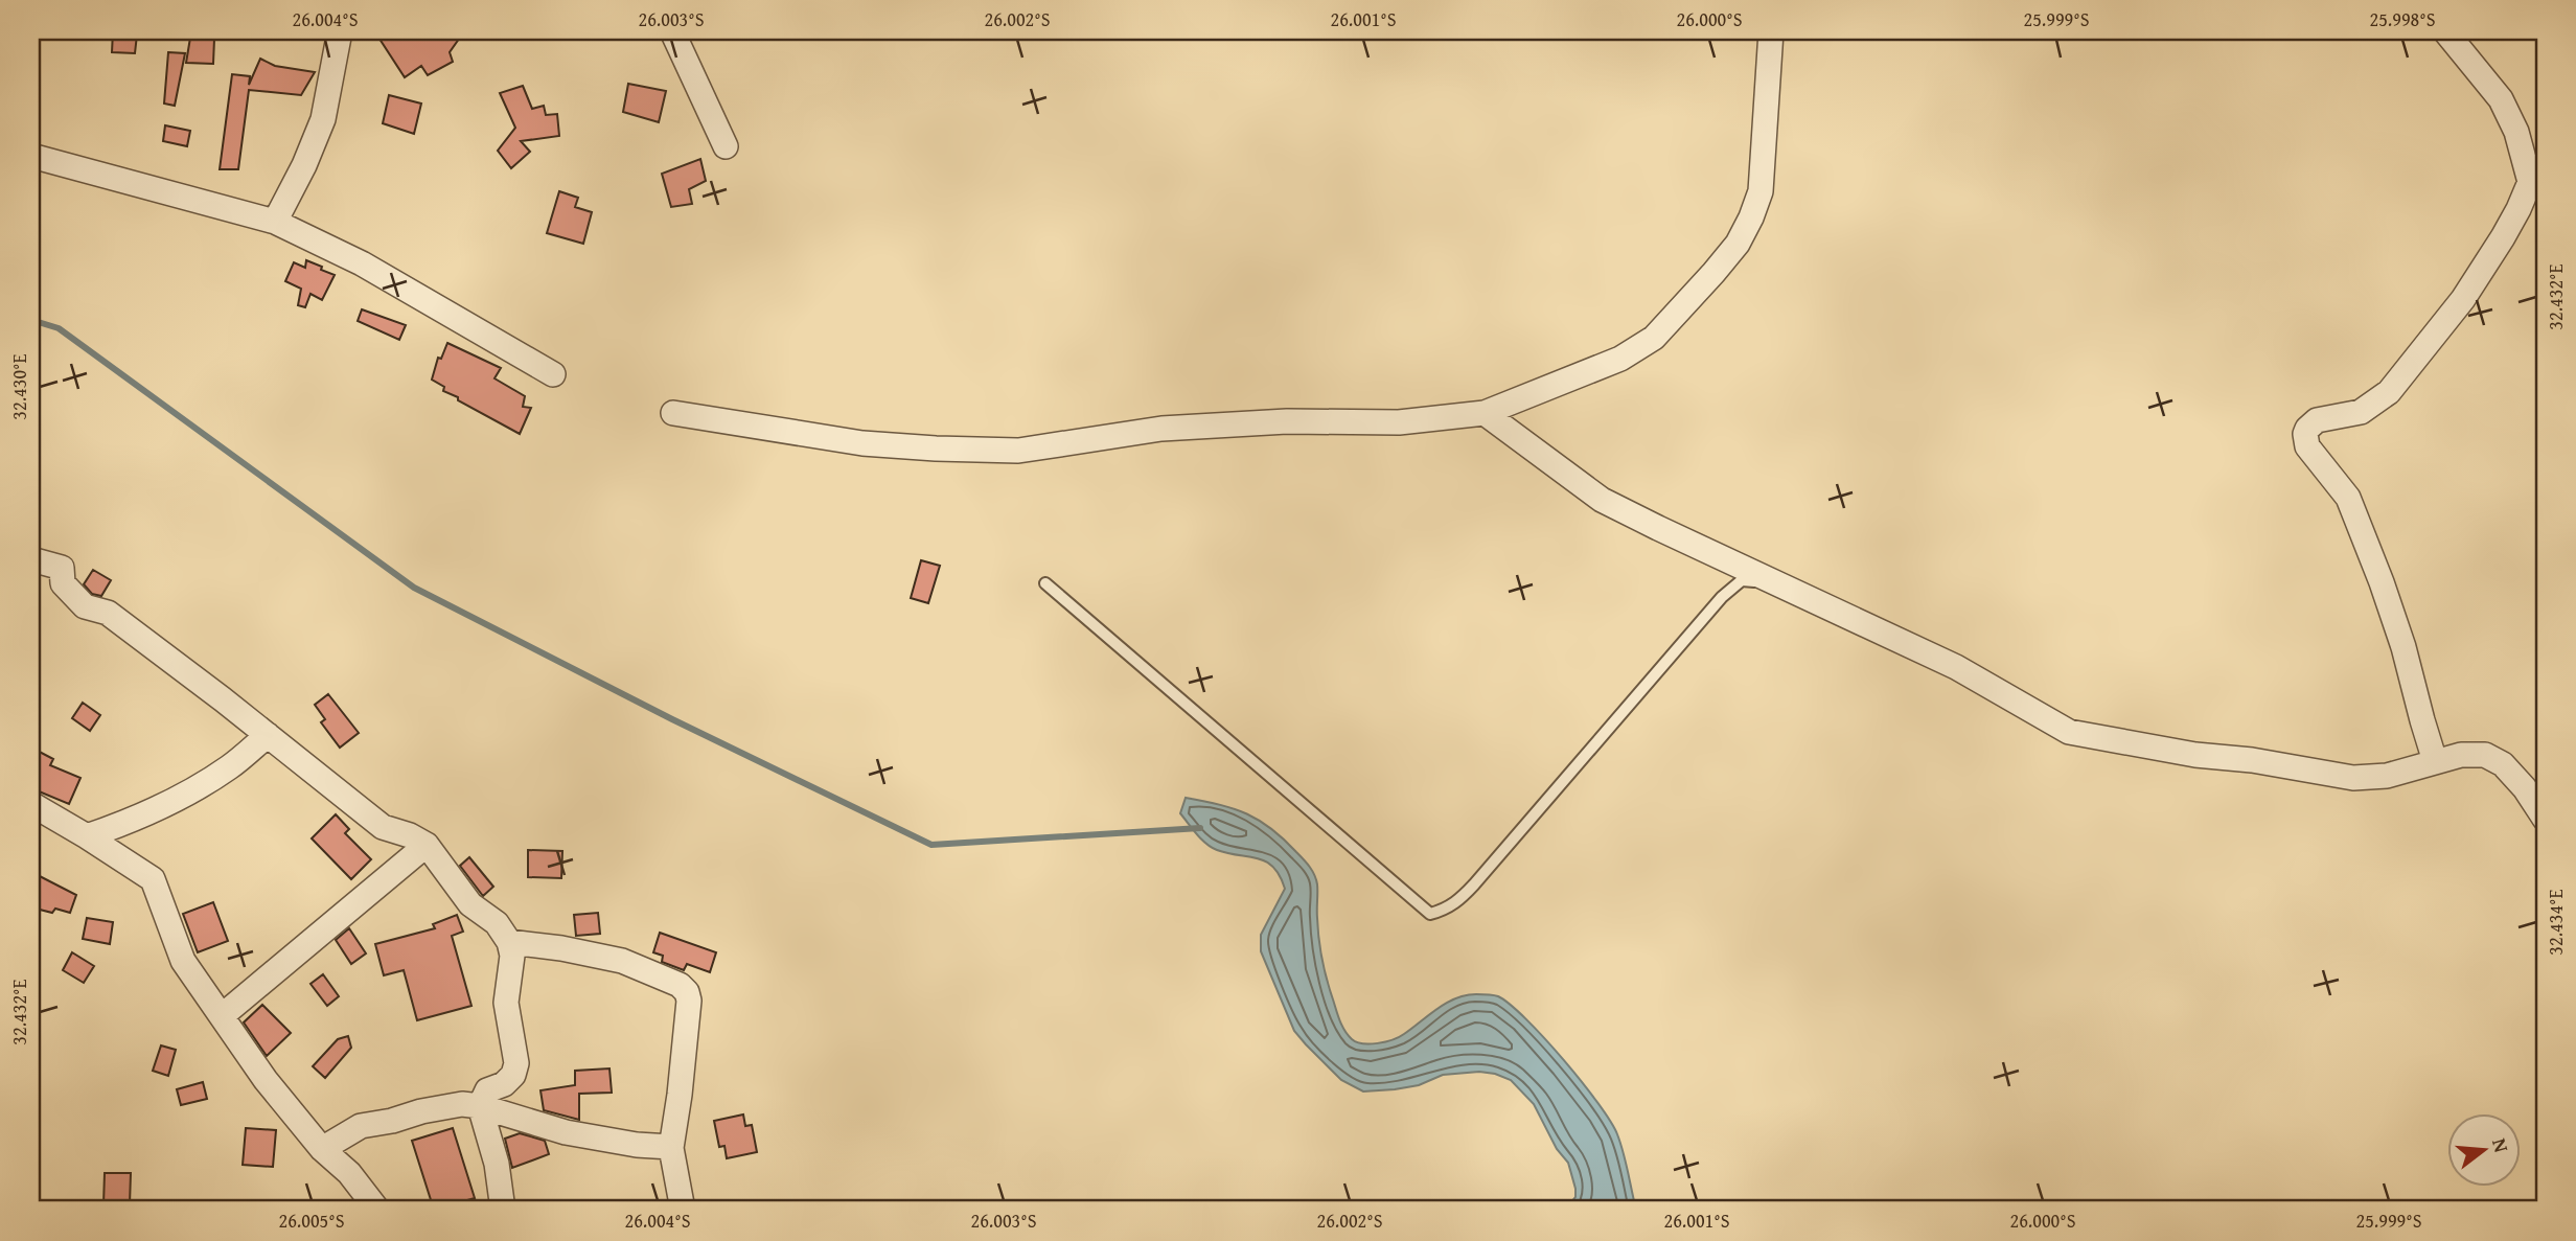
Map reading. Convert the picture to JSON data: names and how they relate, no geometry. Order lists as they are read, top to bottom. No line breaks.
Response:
{"north":"right","coordinates":["26.004°S","26.003°S","26.002°S","26.001°S","26.000°S","25.999°S","25.998°S","32.432°E","32.430°E","32.434°E","26.005°S"]}
